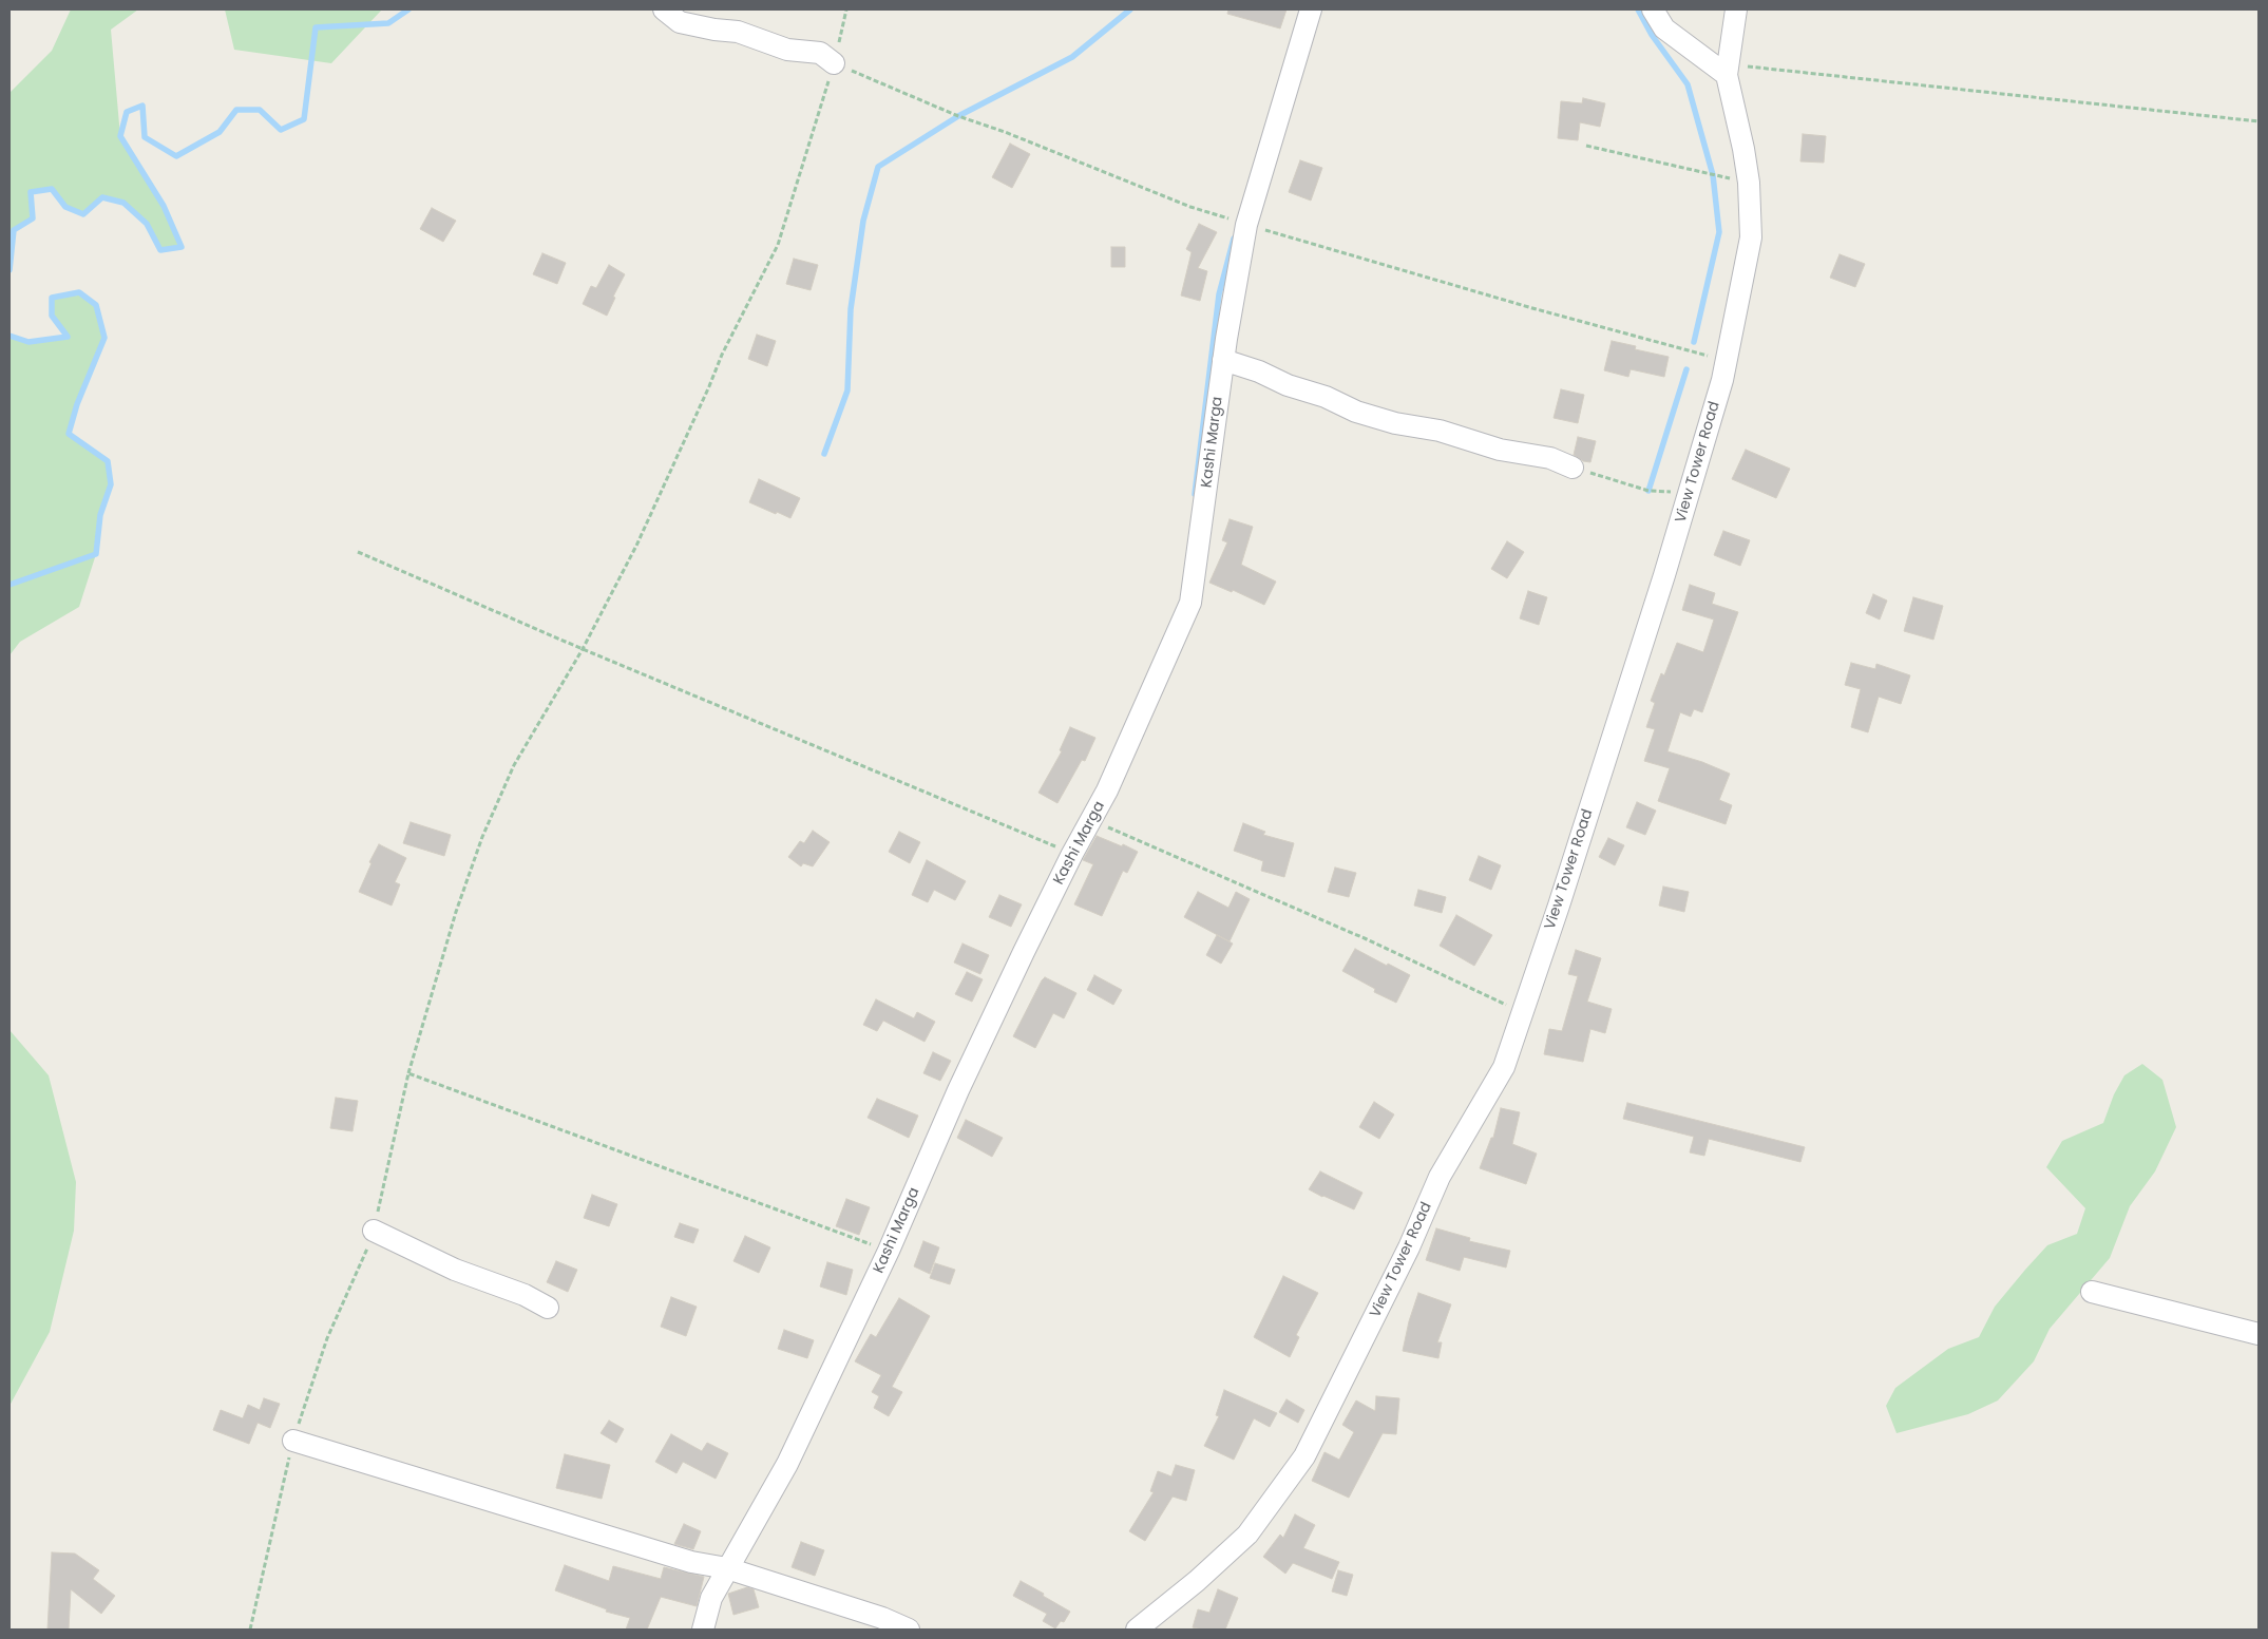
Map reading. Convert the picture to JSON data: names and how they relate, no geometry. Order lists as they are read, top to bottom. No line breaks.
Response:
{"streets":{"street":["Kashi Marga","View Tower Road"]}}
